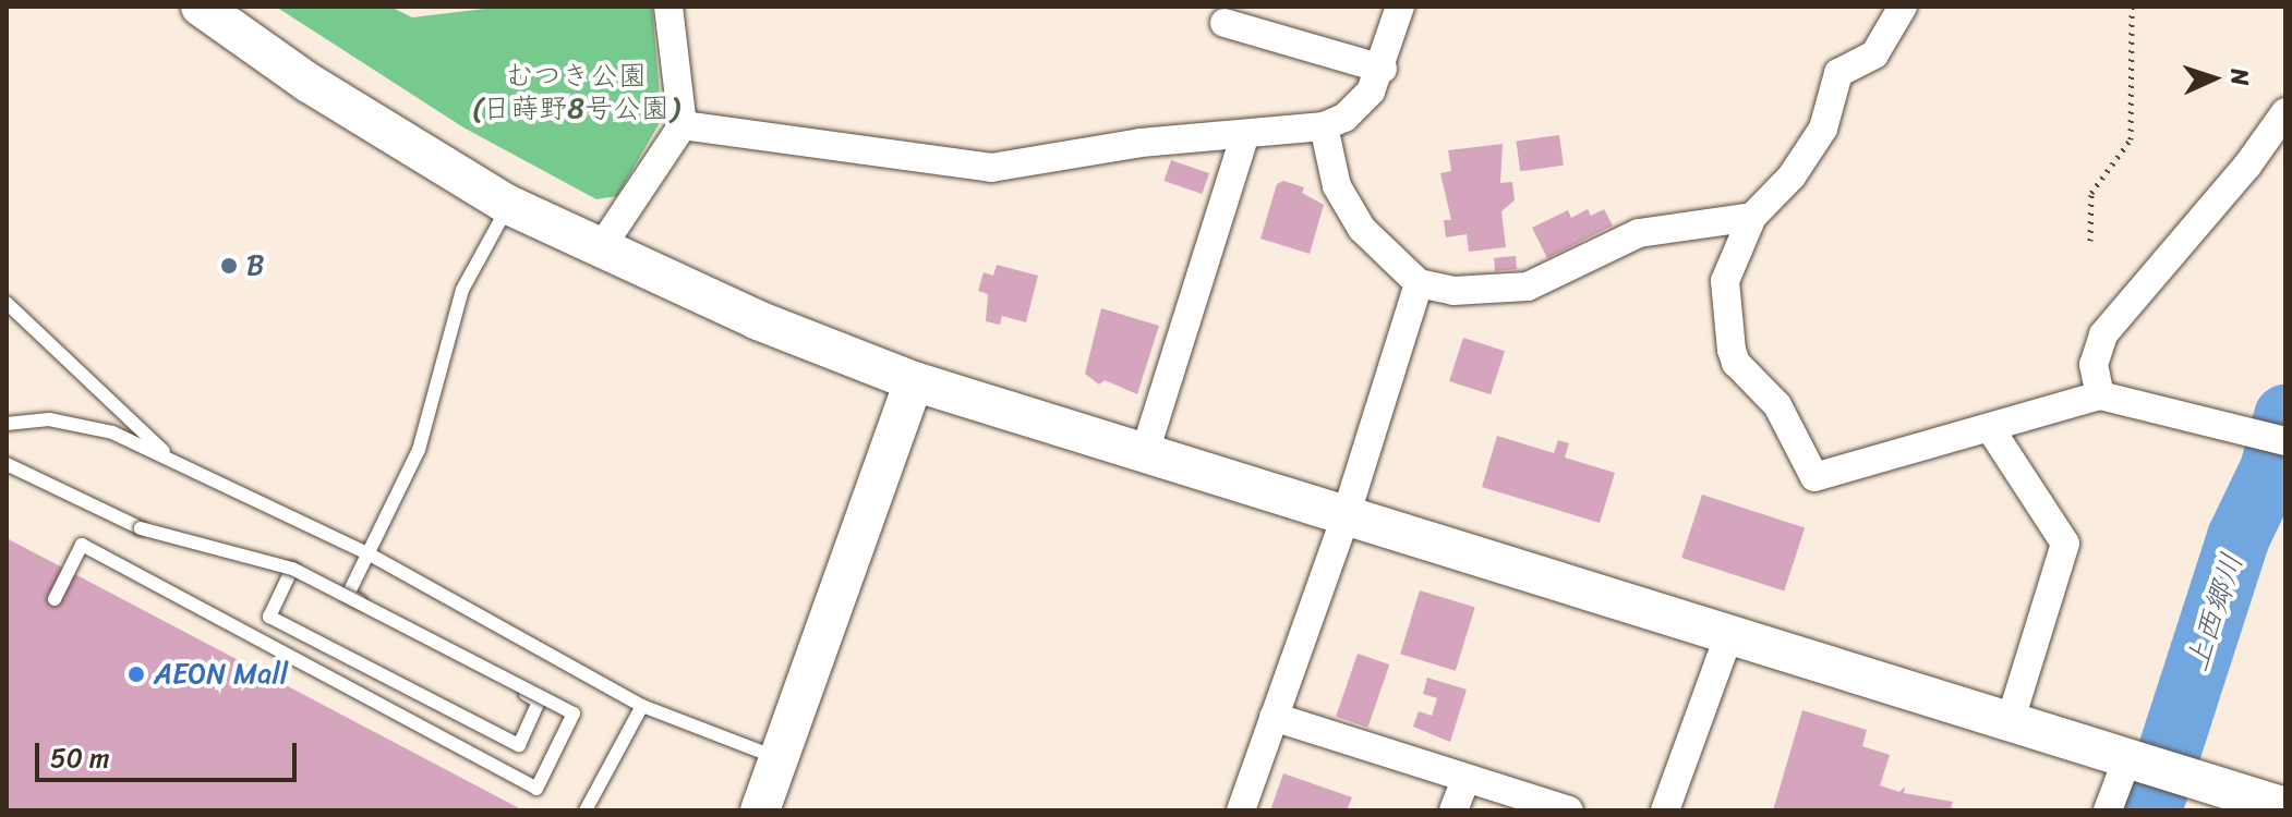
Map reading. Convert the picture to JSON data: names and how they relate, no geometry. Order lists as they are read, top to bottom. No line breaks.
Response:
{"water":["上西郷川"],"parks":["むつき公園 (日蒔野8号公園)"],"places":["B","AEON Mall"],"scale_bar":"50 m","north":"right"}
